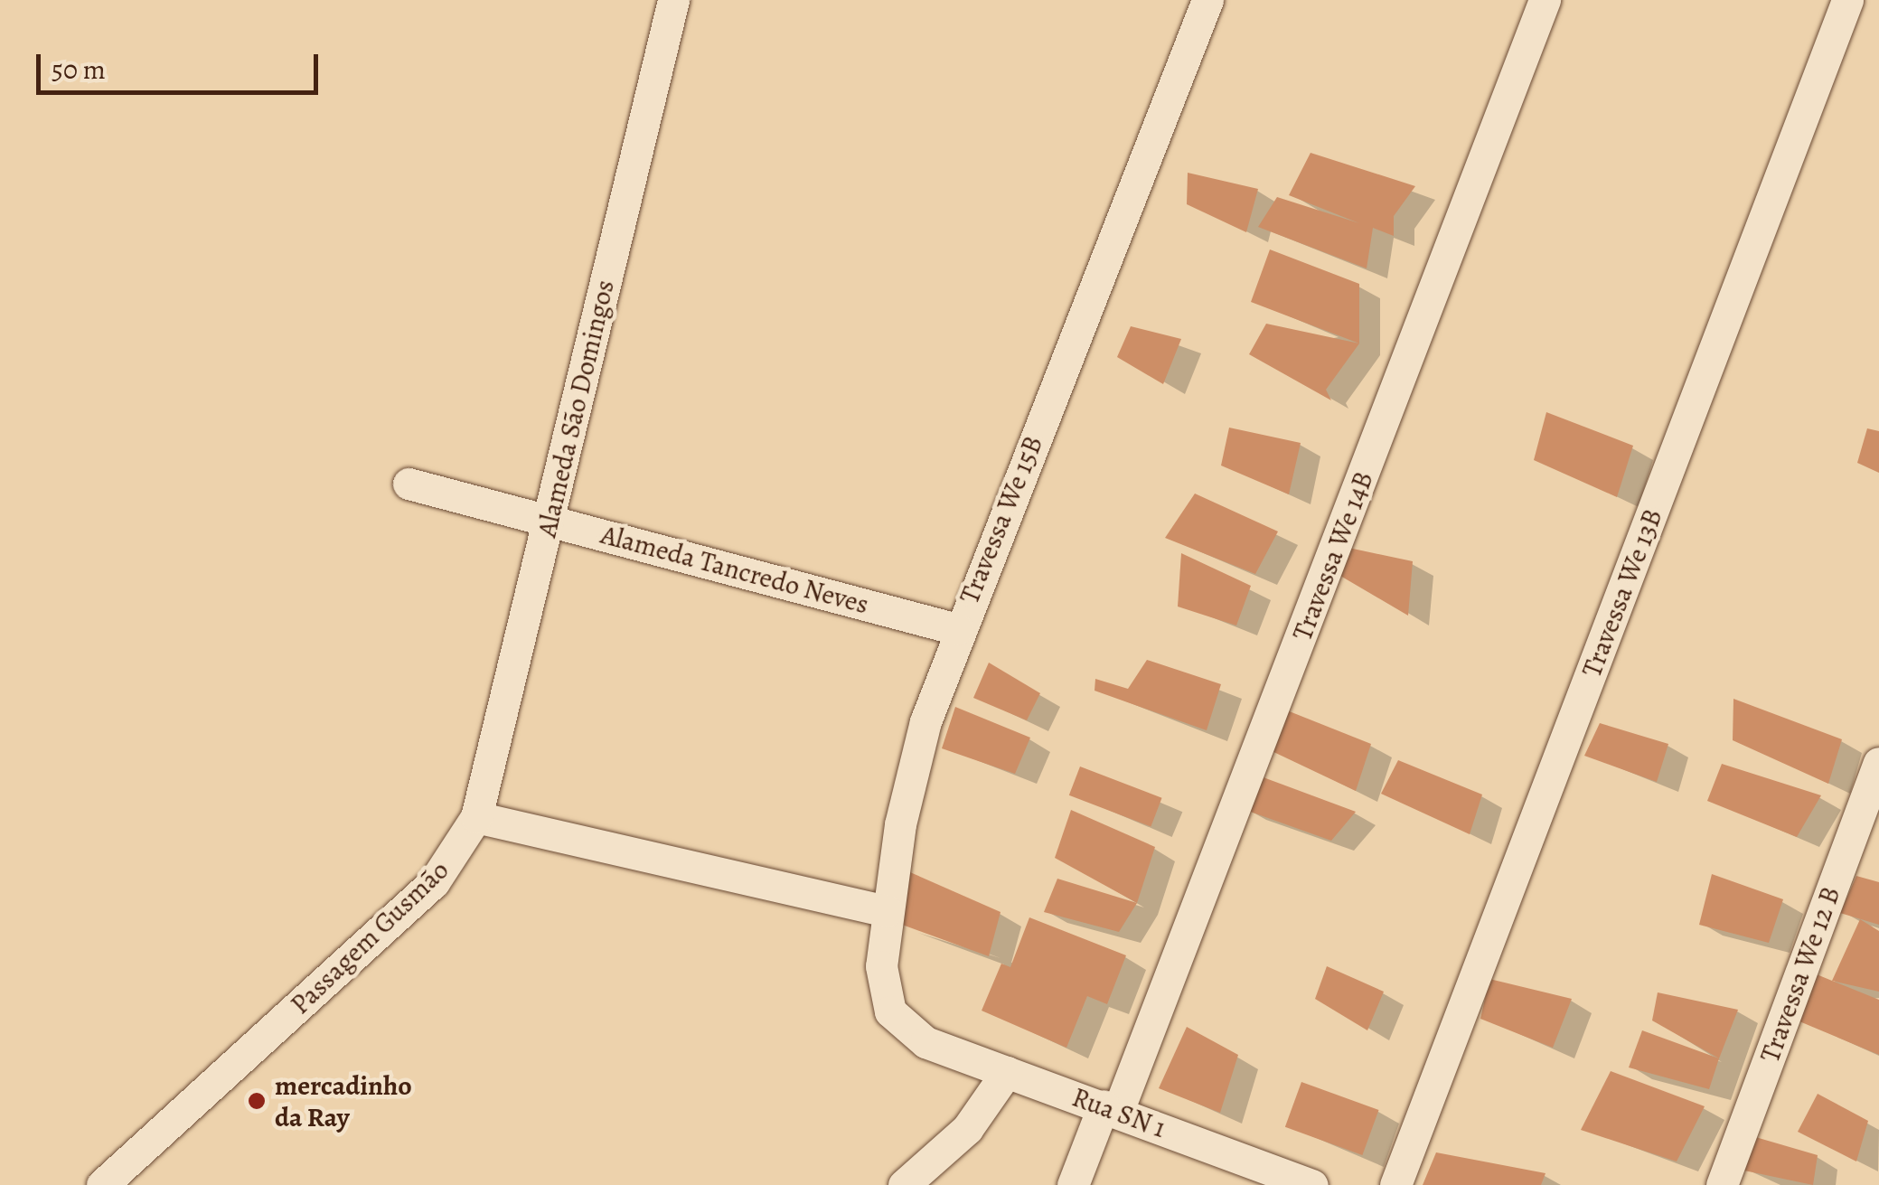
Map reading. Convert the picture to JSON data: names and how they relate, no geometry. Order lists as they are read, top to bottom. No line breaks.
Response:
{"streets":{"street":["Alameda São Domingos","Travessa We 15B","Travessa We 14B","Alameda Tancredo Neves","Travessa We 13B","Passagem Gusmão","Travessa We 12 B","Rua SN 1"]},"crossings":[["Alameda São Domingos","Alameda Tancredo Neves"],["Alameda São Domingos","Passagem Gusmão"],["Travessa We 15B","Alameda Tancredo Neves"],["Travessa We 15B","Rua SN 1"],["Travessa We 14B","Rua SN 1"]],"places":["mercadinho da Ray"],"scale_bar":"50 m"}
